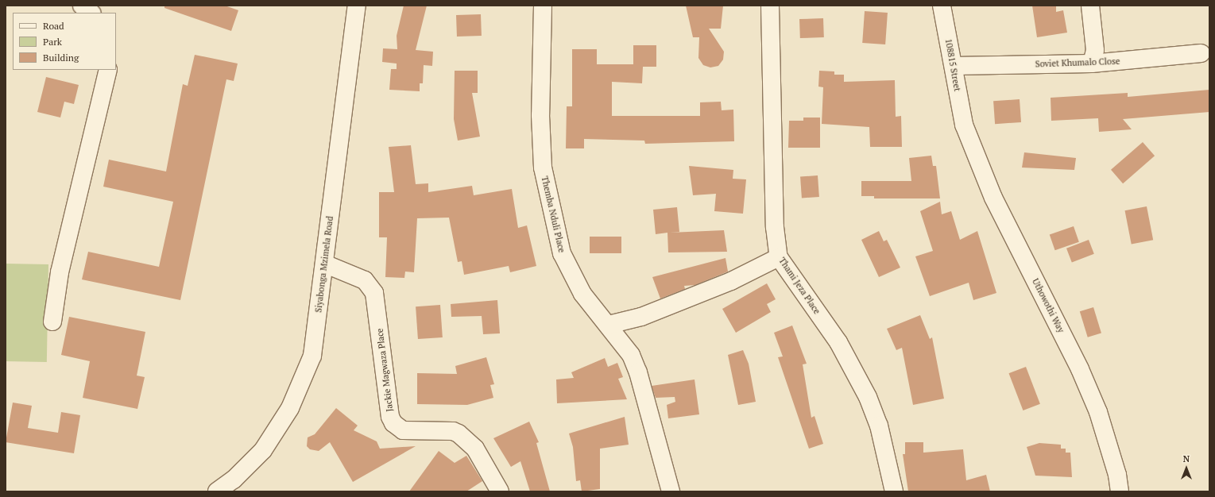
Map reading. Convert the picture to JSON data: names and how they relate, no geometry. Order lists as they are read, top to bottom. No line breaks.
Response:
{"streets":{"street":["Soviet Khumalo Close","108815 Street","Themba Nduli Place","Siyabonga Mzimela Road","Thami Jeza Place","Uthowothi Way","Jackie Magwaza Place"]},"crossings":[["Soviet Khumalo Close","108815 Street"],["108815 Street","Uthowothi Way"],["Siyabonga Mzimela Road","Jackie Magwaza Place"]],"legend":["Road","Park","Building"],"north":"top"}
